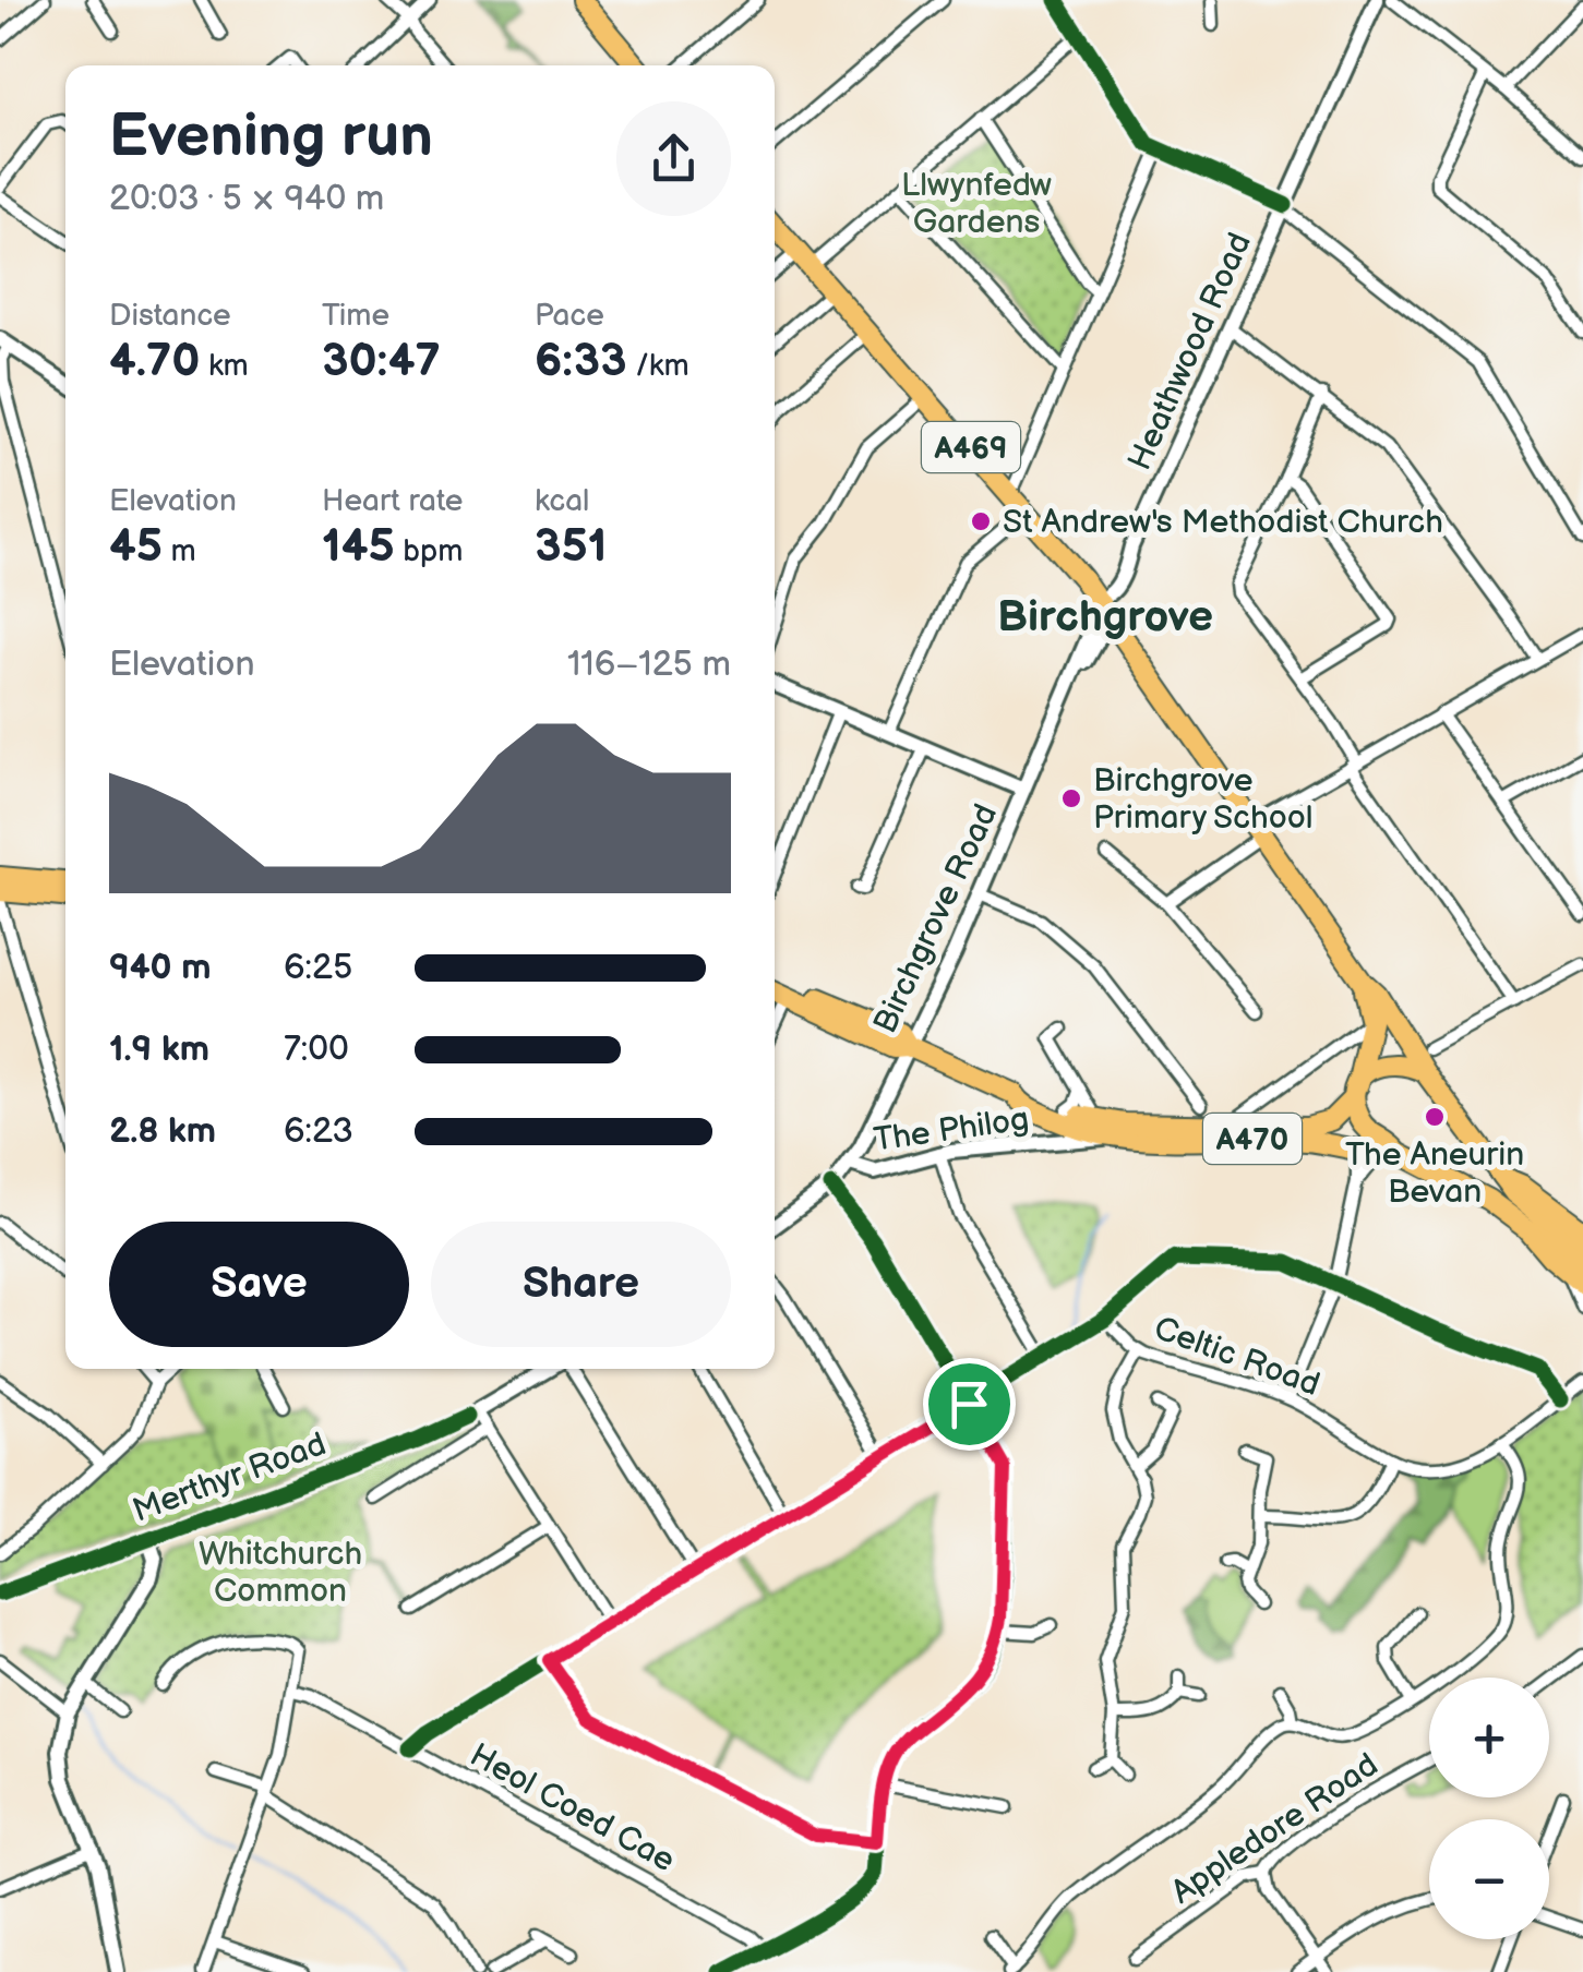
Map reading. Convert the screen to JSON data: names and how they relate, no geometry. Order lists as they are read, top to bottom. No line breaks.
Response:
{"streets":{"main road":["A469","A470"],"street":["Heathwood Road","Birchgrove Road","The Philog","Celtic Road","Merthyr Road","Heol Coed Cae","Appledore Road"]},"crossings":[["Heathwood Road","A469"],["Heathwood Road","Birchgrove Road"],["A469","Birchgrove Road"],["A469","A470"],["Birchgrove Road","The Philog"],["Birchgrove Road","A470"],["The Philog","A470"]],"districts":["Birchgrove"],"parks":["Llwynfedw Gardens","Whitchurch Common"],"places":["St Andrew's Methodist Church","Birchgrove Primary School","The Aneurin Bevan"],"page":{"heading":["Evening run","20:03 · 5 × 940 m"],"stats":[["Distance","4.70 km"],["Time","30:47"],["Pace","6:33 /km"],["Elevation","45 m"],["Heart rate","145 bpm"],["kcal","351"]],"chart":["Elevation","116–125 m"],"list":[{"name":"940 m","note":"6:25"},{"name":"1.9 km","note":"7:00"},{"name":"2.8 km","note":"6:23"}],"buttons":["Save","Share"],"map_buttons":["+","−"]}}
